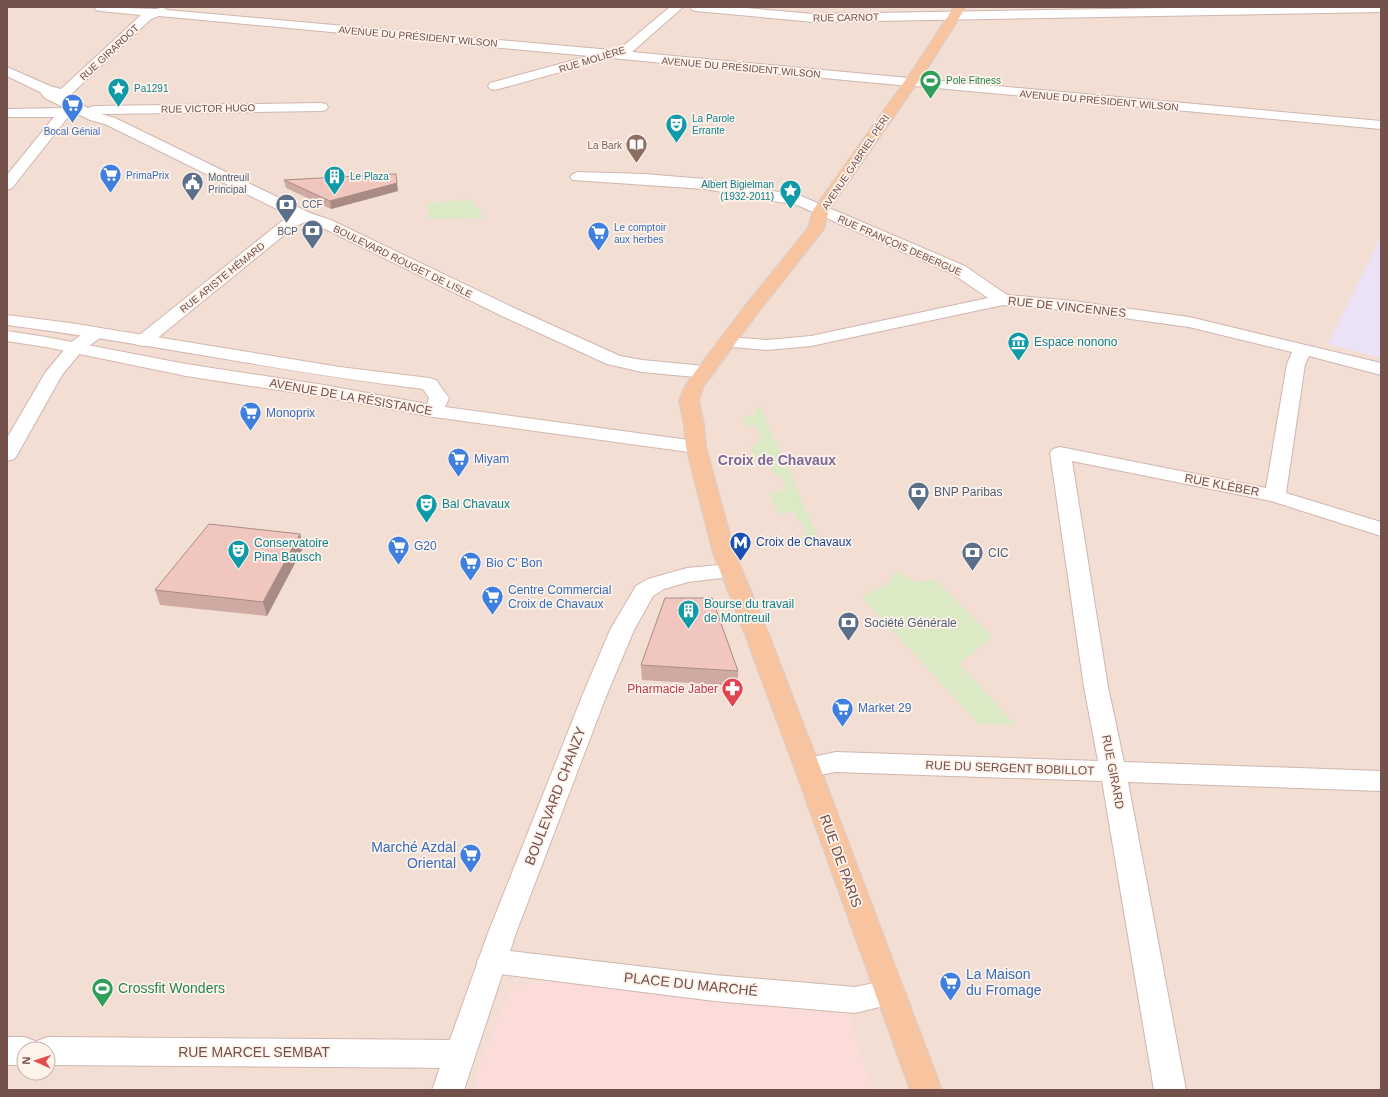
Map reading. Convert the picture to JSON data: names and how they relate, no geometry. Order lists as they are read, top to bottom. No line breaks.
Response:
{"streets":{"main road":["AVENUE GABRIEL PÉRI","RUE DE PARIS"],"street":["RUE CARNOT","AVENUE DU PRÉSIDENT WILSON","RUE GIRARDOT","RUE MOLIÈRE","RUE VICTOR HUGO","RUE FRANÇOIS DEBERGUE","BOULEVARD ROUGET DE LISLE","RUE ARISTE HÉMARD","RUE DE VINCENNES","AVENUE DE LA RÉSISTANCE","RUE KLÉBER","RUE DU SERGENT BOBILLOT","RUE GIRARD","BOULEVARD CHANZY","PLACE DU MARCHÉ","RUE MARCEL SEMBAT"]},"crossings":[["RUE CARNOT","AVENUE GABRIEL PÉRI"],["AVENUE DU PRÉSIDENT WILSON","RUE GIRARDOT"],["AVENUE DU PRÉSIDENT WILSON","RUE MOLIÈRE"],["AVENUE DU PRÉSIDENT WILSON","AVENUE GABRIEL PÉRI"],["RUE GIRARDOT","BOULEVARD ROUGET DE LISLE"],["RUE VICTOR HUGO","BOULEVARD ROUGET DE LISLE"],["AVENUE GABRIEL PÉRI","RUE FRANÇOIS DEBERGUE"],["AVENUE GABRIEL PÉRI","BOULEVARD ROUGET DE LISLE"],["AVENUE GABRIEL PÉRI","RUE DE VINCENNES"],["AVENUE GABRIEL PÉRI","AVENUE DE LA RÉSISTANCE"],["AVENUE GABRIEL PÉRI","RUE DE PARIS"],["RUE FRANÇOIS DEBERGUE","RUE DE VINCENNES"],["BOULEVARD ROUGET DE LISLE","RUE ARISTE HÉMARD"],["RUE ARISTE HÉMARD","AVENUE DE LA RÉSISTANCE"],["AVENUE DE LA RÉSISTANCE","RUE DE PARIS"],["RUE KLÉBER","RUE GIRARD"],["RUE DU SERGENT BOBILLOT","RUE GIRARD"],["RUE DU SERGENT BOBILLOT","RUE DE PARIS"],["BOULEVARD CHANZY","RUE DE PARIS"],["BOULEVARD CHANZY","PLACE DU MARCHÉ"],["BOULEVARD CHANZY","RUE MARCEL SEMBAT"],["RUE DE PARIS","PLACE DU MARCHÉ"]],"districts":["Croix de Chavaux"],"places":{"sports":["Pole Fitness","Crossfit Wonders"],"place":["Pa1291","Albert Bigielman (1932-2011)"],"supermarket":["Bocal Génial","PrimaPrix","Le comptoir aux herbes","Monoprix","Miyam","G20","Bio C' Bon","Centre Commercial Croix de Chavaux","Market 29","Marché Azdal Oriental","La Maison du Fromage"],"theatre":["La Parole Errante","Bal Chavaux","Conservatoire Pina Bausch"],"library":["La Bark"],"building":["Le Plaza","Bourse du travail de Montreuil"],"public building":["Montreuil Principal"],"bank":["CCF","BCP","BNP Paribas","CIC","Société Générale"],"museum":["Espace nonono"],"metro station":["Croix de Chavaux"],"pharmacy":["Pharmacie Jaber"]},"north":"left"}
